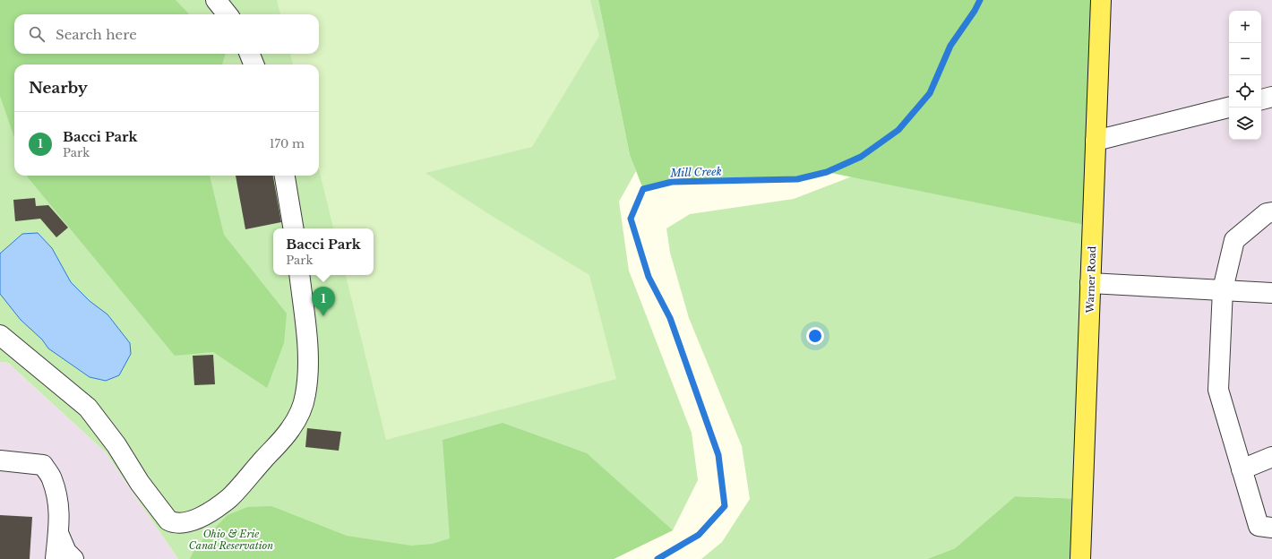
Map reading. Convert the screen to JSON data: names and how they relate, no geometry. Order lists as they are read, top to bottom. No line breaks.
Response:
{"streets":{"main road":["Warner Road"]},"water":["Mill Creek"],"parks":["Ohio & Erie Canal Reservation"],"page":{"map_buttons":["+","−"],"search":"Search here","heading":"Nearby","list":[{"mark":"1","name":"Bacci Park","note":"Park","value":"170 m"}],"popup":["Bacci Park","Park"],"pins":"1"}}
